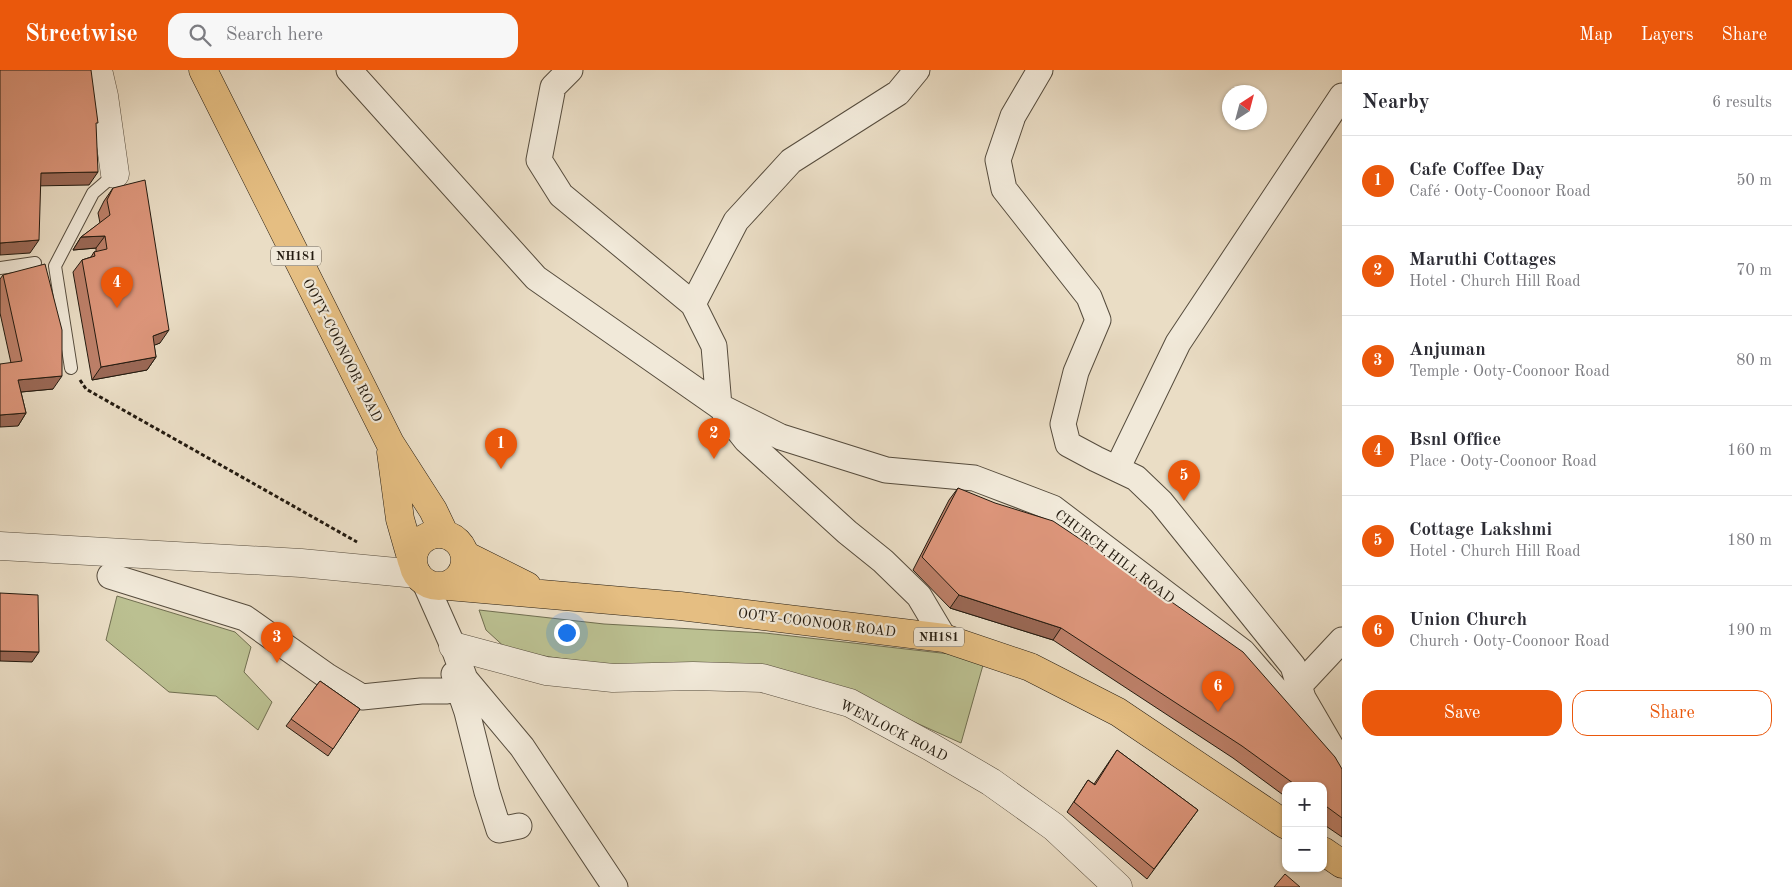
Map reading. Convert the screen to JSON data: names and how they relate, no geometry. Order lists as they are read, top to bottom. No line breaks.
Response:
{"streets":{"highway":["NH181","OOTY-COONOOR ROAD"],"street":["CHURCH HILL ROAD","WENLOCK ROAD"]},"crossings":[["NH181","OOTY-COONOOR ROAD"]],"north":"top right","page":{"header":"Streetwise","search":"Search here","nav":["Map","Layers","Share"],"heading":["Nearby","6 results"],"list":[{"mark":"1","name":"Cafe Coffee Day","note":"Café · Ooty-Coonoor Road","value":"50 m"},{"mark":"2","name":"Maruthi Cottages","note":"Hotel · Church Hill Road","value":"70 m"},{"mark":"3","name":"Anjuman","note":"Temple · Ooty-Coonoor Road","value":"80 m"},{"mark":"4","name":"Bsnl Office","note":"Place · Ooty-Coonoor Road","value":"160 m"},{"mark":"5","name":"Cottage Lakshmi","note":"Hotel · Church Hill Road","value":"180 m"},{"mark":"6","name":"Union Church","note":"Church · Ooty-Coonoor Road","value":"190 m"}],"pins":["4","2","1","5","3","6"],"buttons":["Save","Share"],"map_buttons":["+","−"]}}
